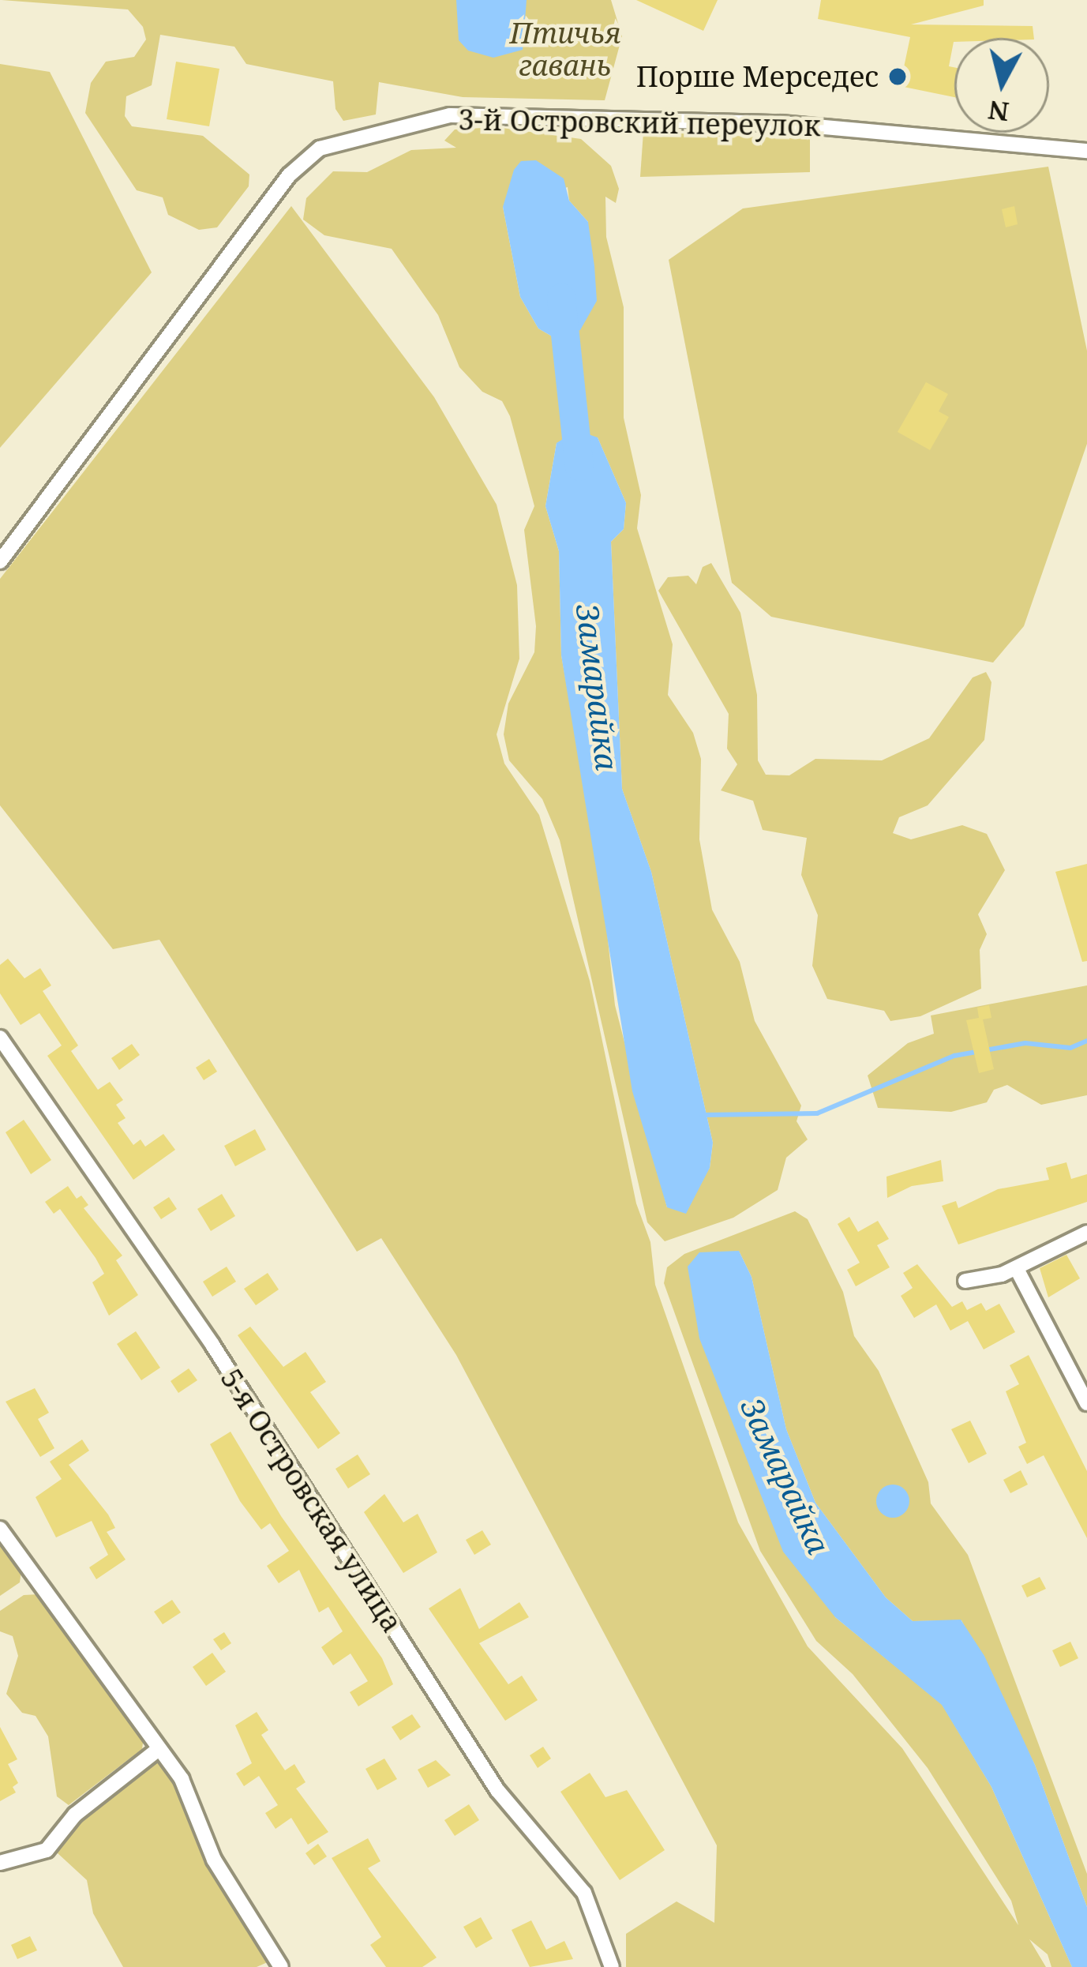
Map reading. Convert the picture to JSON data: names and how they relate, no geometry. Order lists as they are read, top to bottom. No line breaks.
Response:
{"streets":{"street":["3-й Островский переулок","5-я Островская улица"]},"water":["Замарайка"],"parks":["Птичья гавань"],"places":["Порше Мерседес"],"north":"bottom"}
